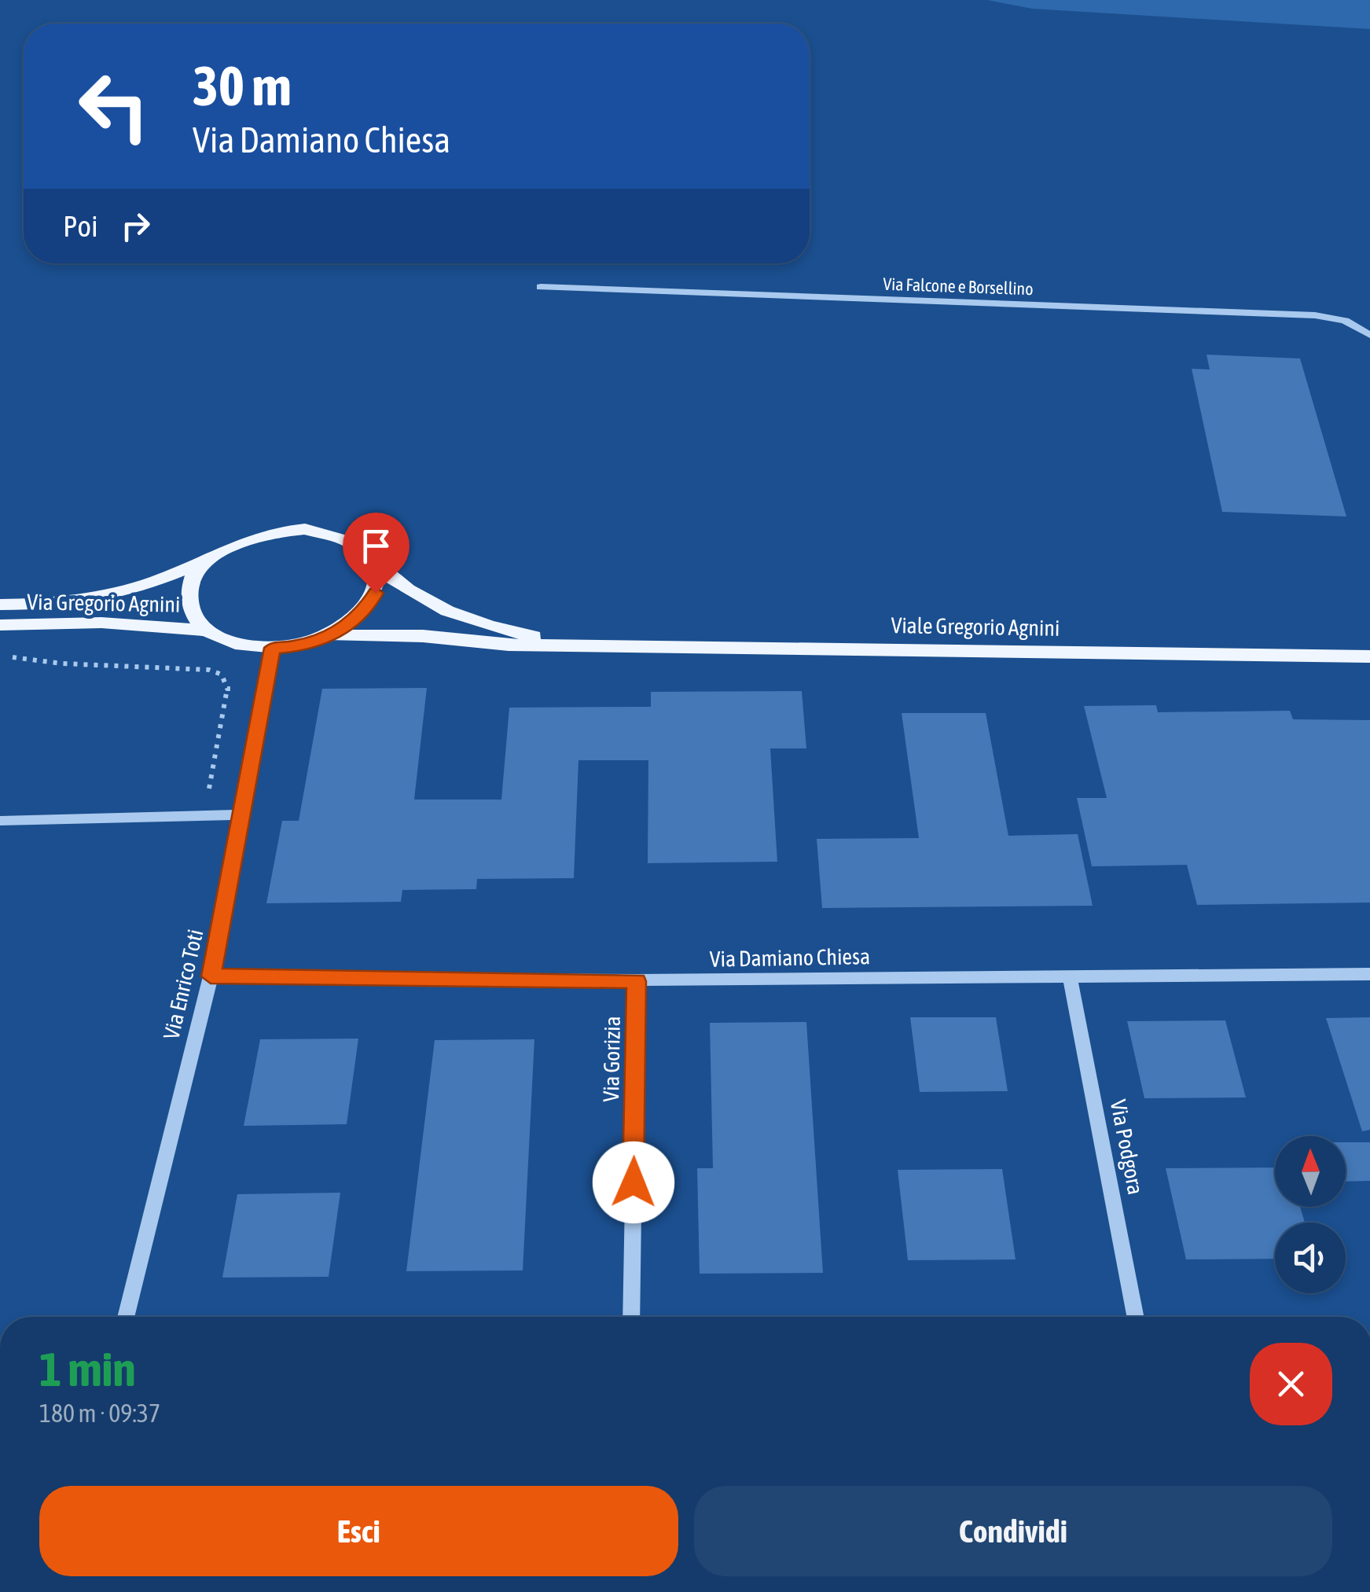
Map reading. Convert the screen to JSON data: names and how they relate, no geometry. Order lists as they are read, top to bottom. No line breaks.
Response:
{"streets":{"main road":["Via Gregorio Agnini","Viale Gregorio Agnini"],"street":["Via Falcone e Borsellino","Via Damiano Chiesa","Via Enrico Toti","Via Gorizia","Via Podgora"]},"crossings":[["Via Gregorio Agnini","Viale Gregorio Agnini"],["Via Gregorio Agnini","Via Enrico Toti"],["Viale Gregorio Agnini","Via Enrico Toti"],["Via Damiano Chiesa","Via Enrico Toti"],["Via Damiano Chiesa","Via Gorizia"],["Via Damiano Chiesa","Via Podgora"]],"north":"top","page":{"turn":["30 m","Via Damiano Chiesa"],"then":"Poi","heading":["1 min","180 m · 09:37"],"buttons":["Esci","Condividi"]}}
